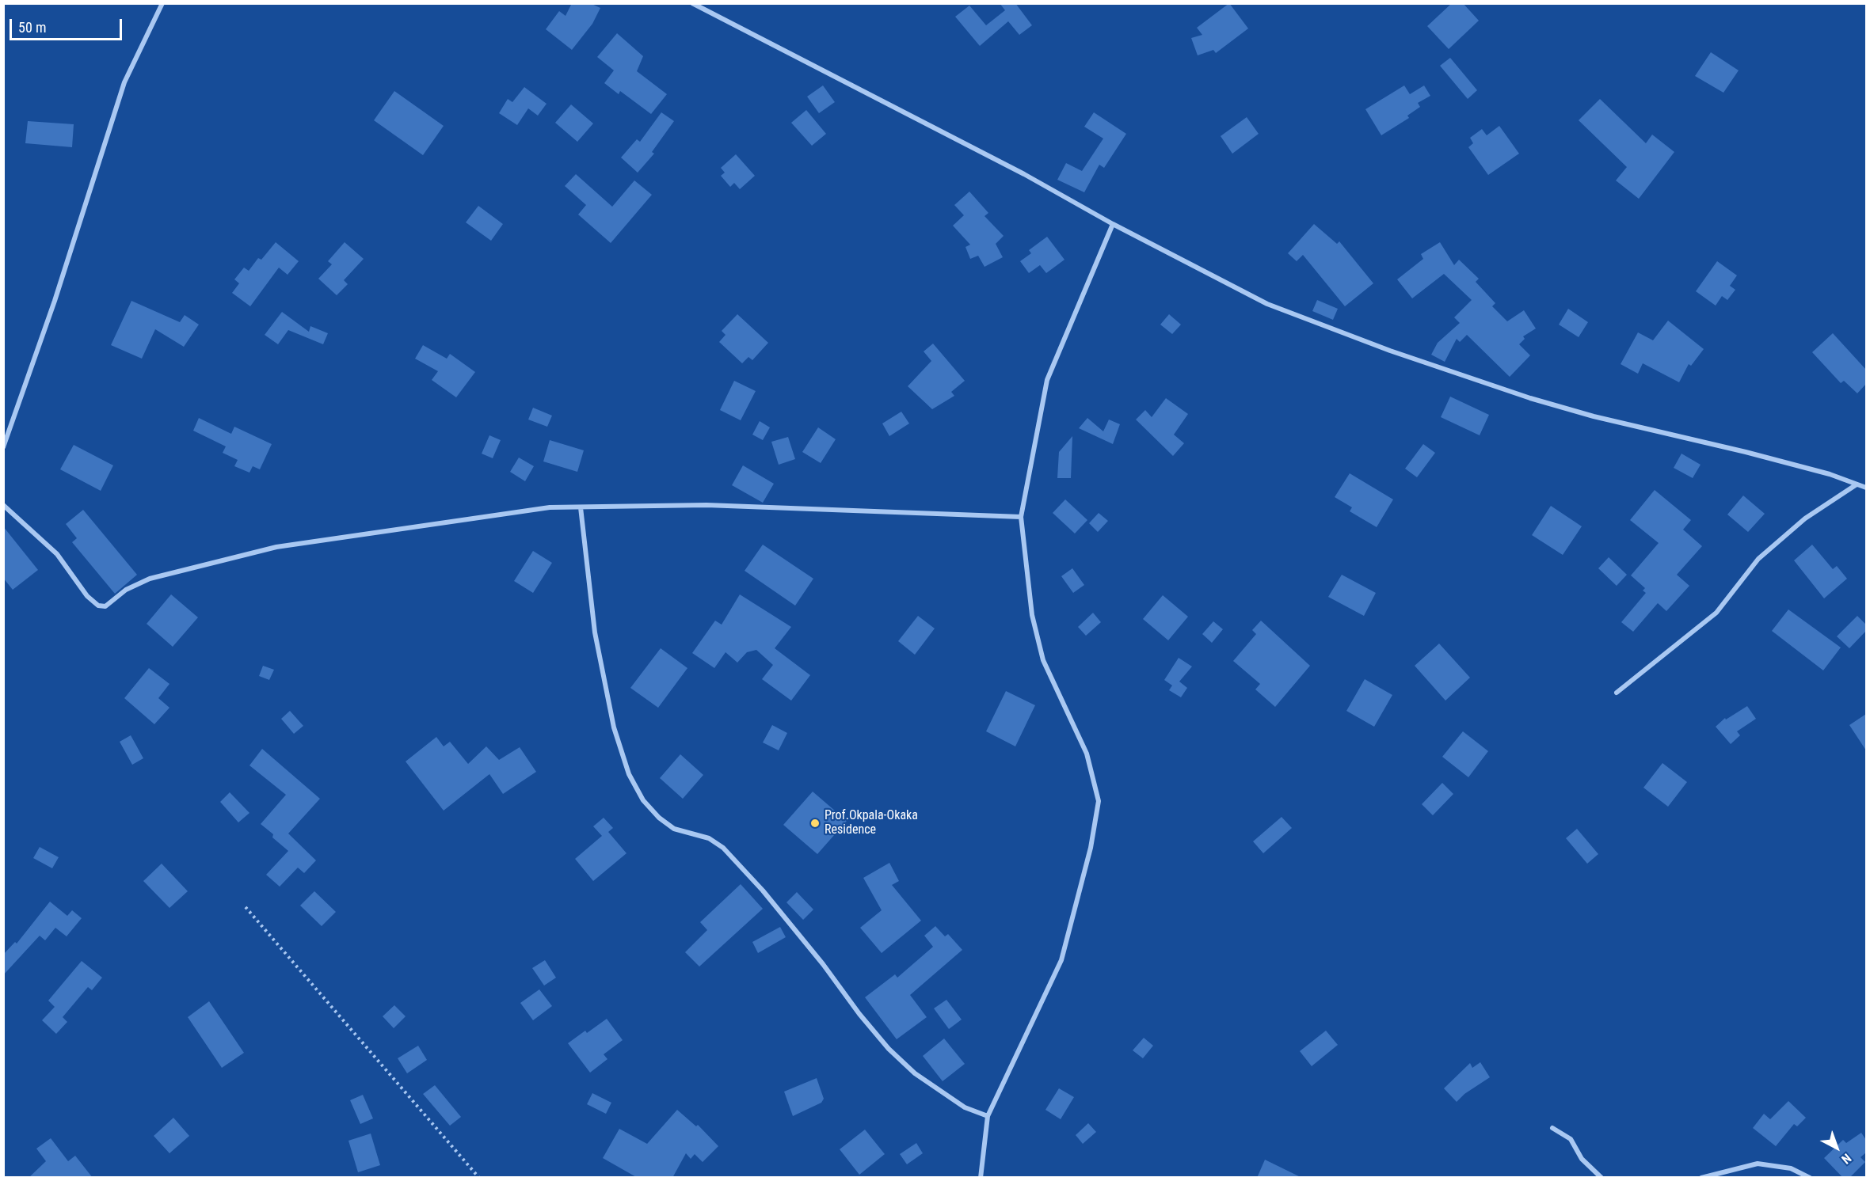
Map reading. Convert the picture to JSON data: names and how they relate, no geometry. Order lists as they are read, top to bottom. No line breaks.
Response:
{"places":["Prof.Okpala-Okaka Residence"],"scale_bar":"50 m","north":"bottom right"}
